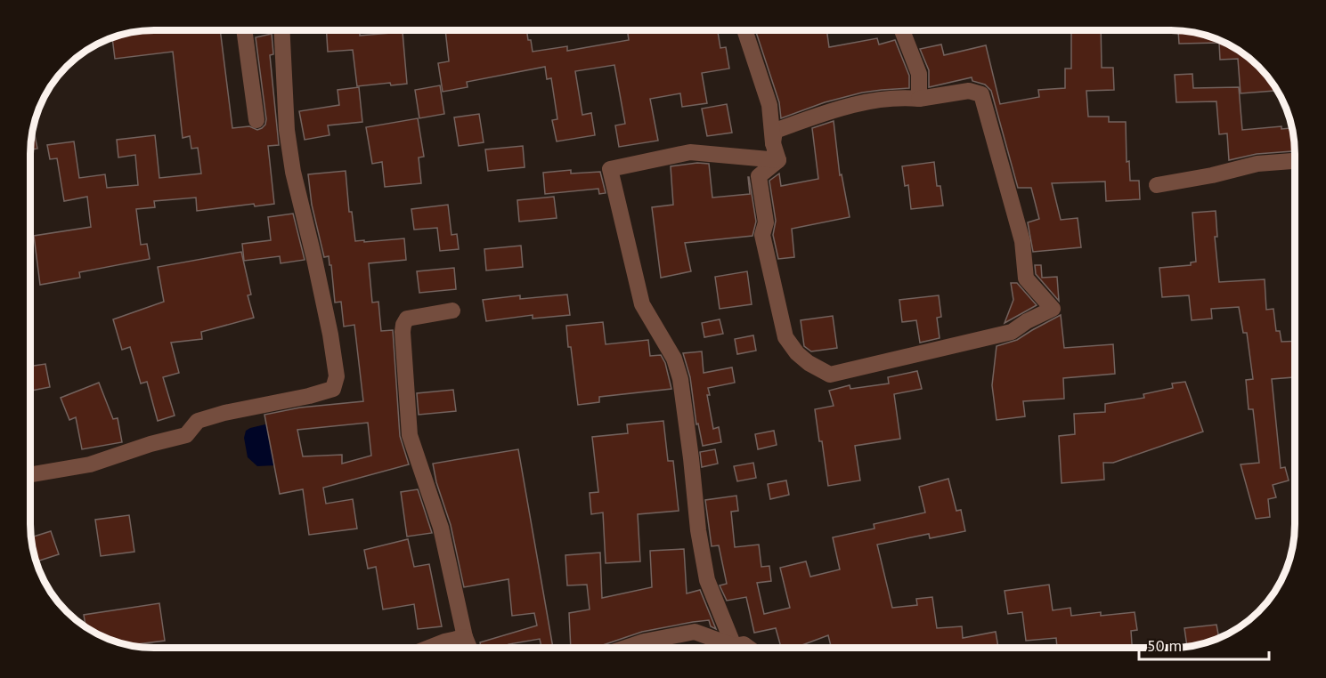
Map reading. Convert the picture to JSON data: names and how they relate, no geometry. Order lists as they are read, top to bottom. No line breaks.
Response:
{"scale_bar":"50 m"}
